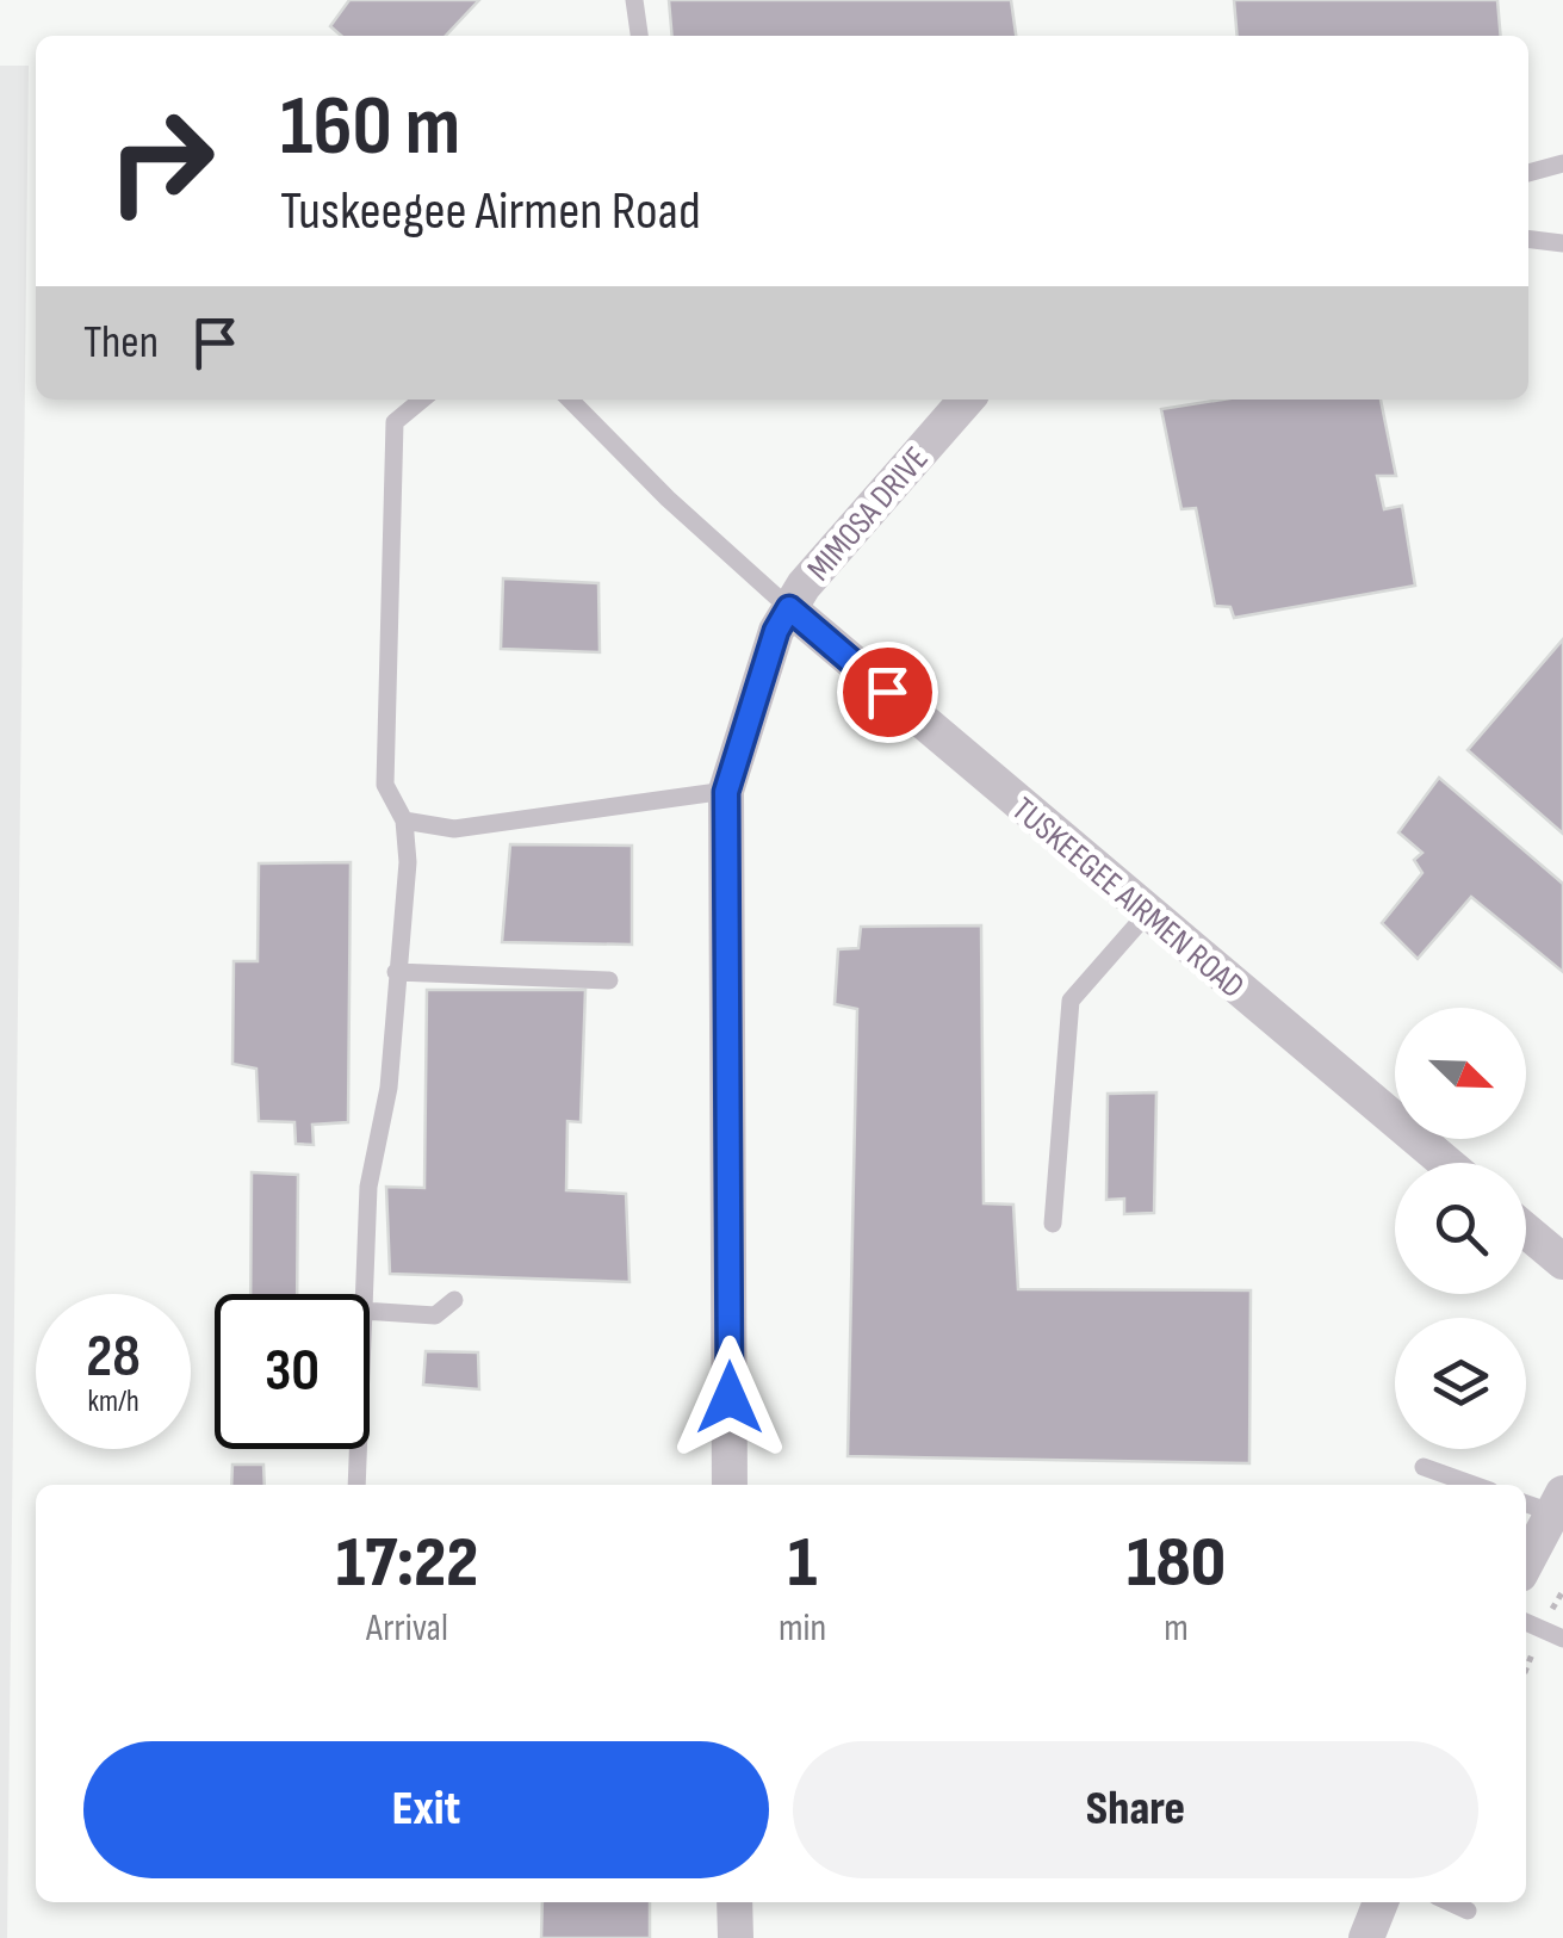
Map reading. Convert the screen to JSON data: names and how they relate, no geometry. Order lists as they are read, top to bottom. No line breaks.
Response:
{"streets":{"street":["MIMOSA DRIVE","TUSKEEGEE AIRMEN ROAD"]},"crossings":[["MIMOSA DRIVE","TUSKEEGEE AIRMEN ROAD"]],"north":"bottom right","page":{"turn":["160 m","Tuskeegee Airmen Road"],"then":"Then","speed":"28 km/h","limit":"30","eta":["17:22","Arrival","1","min","180","m"],"buttons":["Exit","Share"]}}
